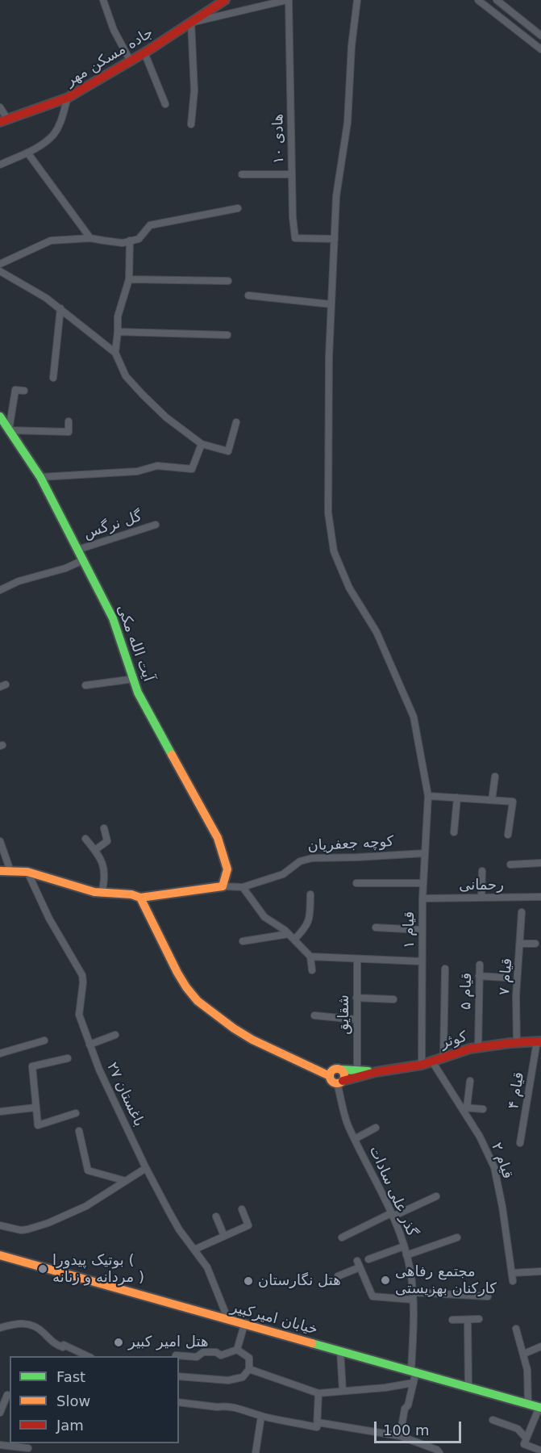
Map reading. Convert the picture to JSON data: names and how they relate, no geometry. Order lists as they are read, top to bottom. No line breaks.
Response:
{"streets":{"main road":["جاده مسکن مهر","آیت الله مکی","کوچه جعفریان","کوثر","خیابان امیرکبیر"],"street":["هادی ۱۰","گل نرگس","رحمانی","قیام ۱","قیام ۷","قیام ۵","شقایق","قیام ۴","باغستان ۲۷","قیام ۲","گذر علی سادات"]},"crossings":[["هادی ۱۰","قیام ۱"],["گل نرگس","آیت الله مکی"],["آیت الله مکی","کوچه جعفریان"],["کوچه جعفریان","قیام ۱"],["کوچه جعفریان","باغستان ۲۷"],["رحمانی","قیام ۱"],["قیام ۱","کوثر"],["قیام ۷","کوثر"],["قیام ۵","کوثر"],["کوثر","قیام ۴"],["کوثر","قیام ۲"],["باغستان ۲۷","خیابان امیرکبیر"],["گذر علی سادات","خیابان امیرکبیر"]],"places":["بوتیک پیدورا ( مردانه و زنانه )","مجتمع رفاهی کارکنان بهزیستی","هتل نگارستان","هتل امیر کبیر"],"legend":["Fast","Slow","Jam"],"scale_bar":"100 m"}
